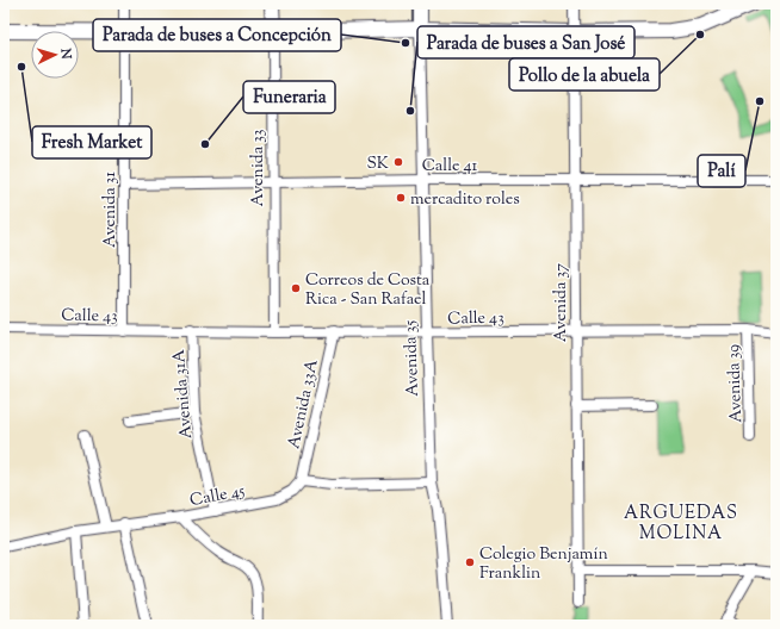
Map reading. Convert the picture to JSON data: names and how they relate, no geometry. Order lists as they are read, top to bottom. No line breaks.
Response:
{"streets":{"main road":["Avenida 33","Avenida 35"],"street":["Calle 41","Avenida 31","Avenida 37","Calle 43","Avenida 39","Avenida 31A","Avenida 33A","Calle 45"]},"crossings":[["Calle 41","Avenida 33"],["Calle 41","Avenida 31"],["Calle 41","Avenida 37"],["Calle 41","Avenida 35"],["Avenida 33","Calle 43"],["Avenida 31","Calle 43"],["Avenida 37","Calle 43"],["Calle 43","Avenida 35"],["Calle 43","Avenida 39"],["Calle 43","Avenida 31A"],["Calle 43","Avenida 33A"],["Avenida 31A","Calle 45"],["Avenida 33A","Calle 45"]],"districts":["ARGUEDAS MOLINA"],"places":["Pollo de la abuela","Parada de buses a Concepción","Fresh Market","Palí","Parada de buses a San José","Funeraria","SK","mercadito roles","Correos de Costa Rica - San Rafael","Colegio Benjamín Franklin"],"north":"right"}
